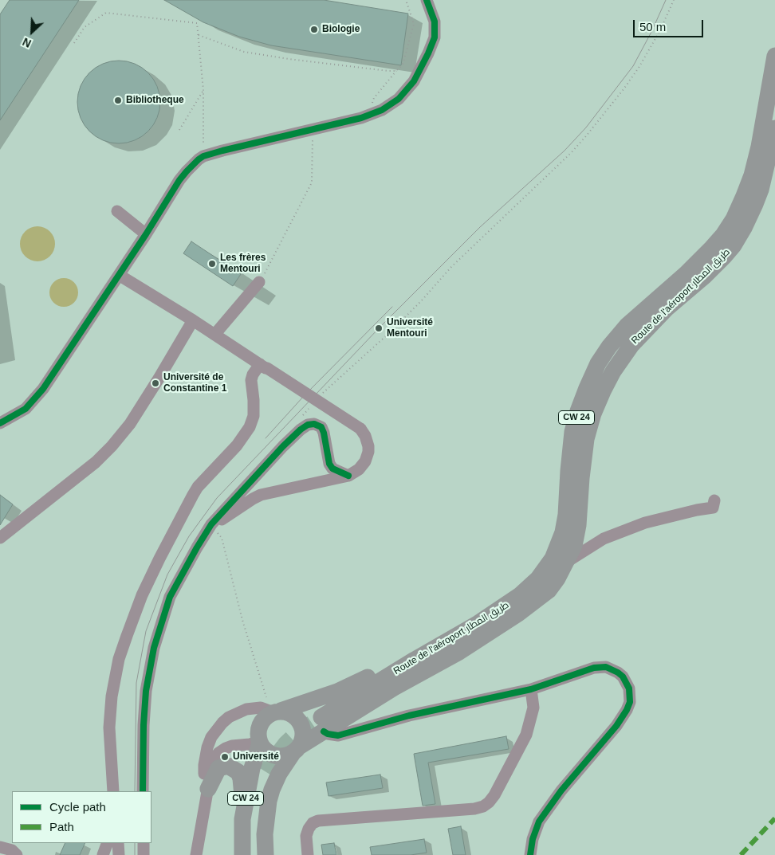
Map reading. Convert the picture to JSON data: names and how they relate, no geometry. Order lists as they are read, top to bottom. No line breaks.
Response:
{"streets":{"highway":["Route de l'aéroport طريق المطار","CW 24"]},"crossings":[["Route de l'aéroport طريق المطار","CW 24"]],"places":["Biologie","Bibliotheque","Les frères Mentouri","Université Mentouri","Université de Constantine 1","Université"],"legend":["Cycle path","Path"],"scale_bar":"50 m","north":"bottom left"}
